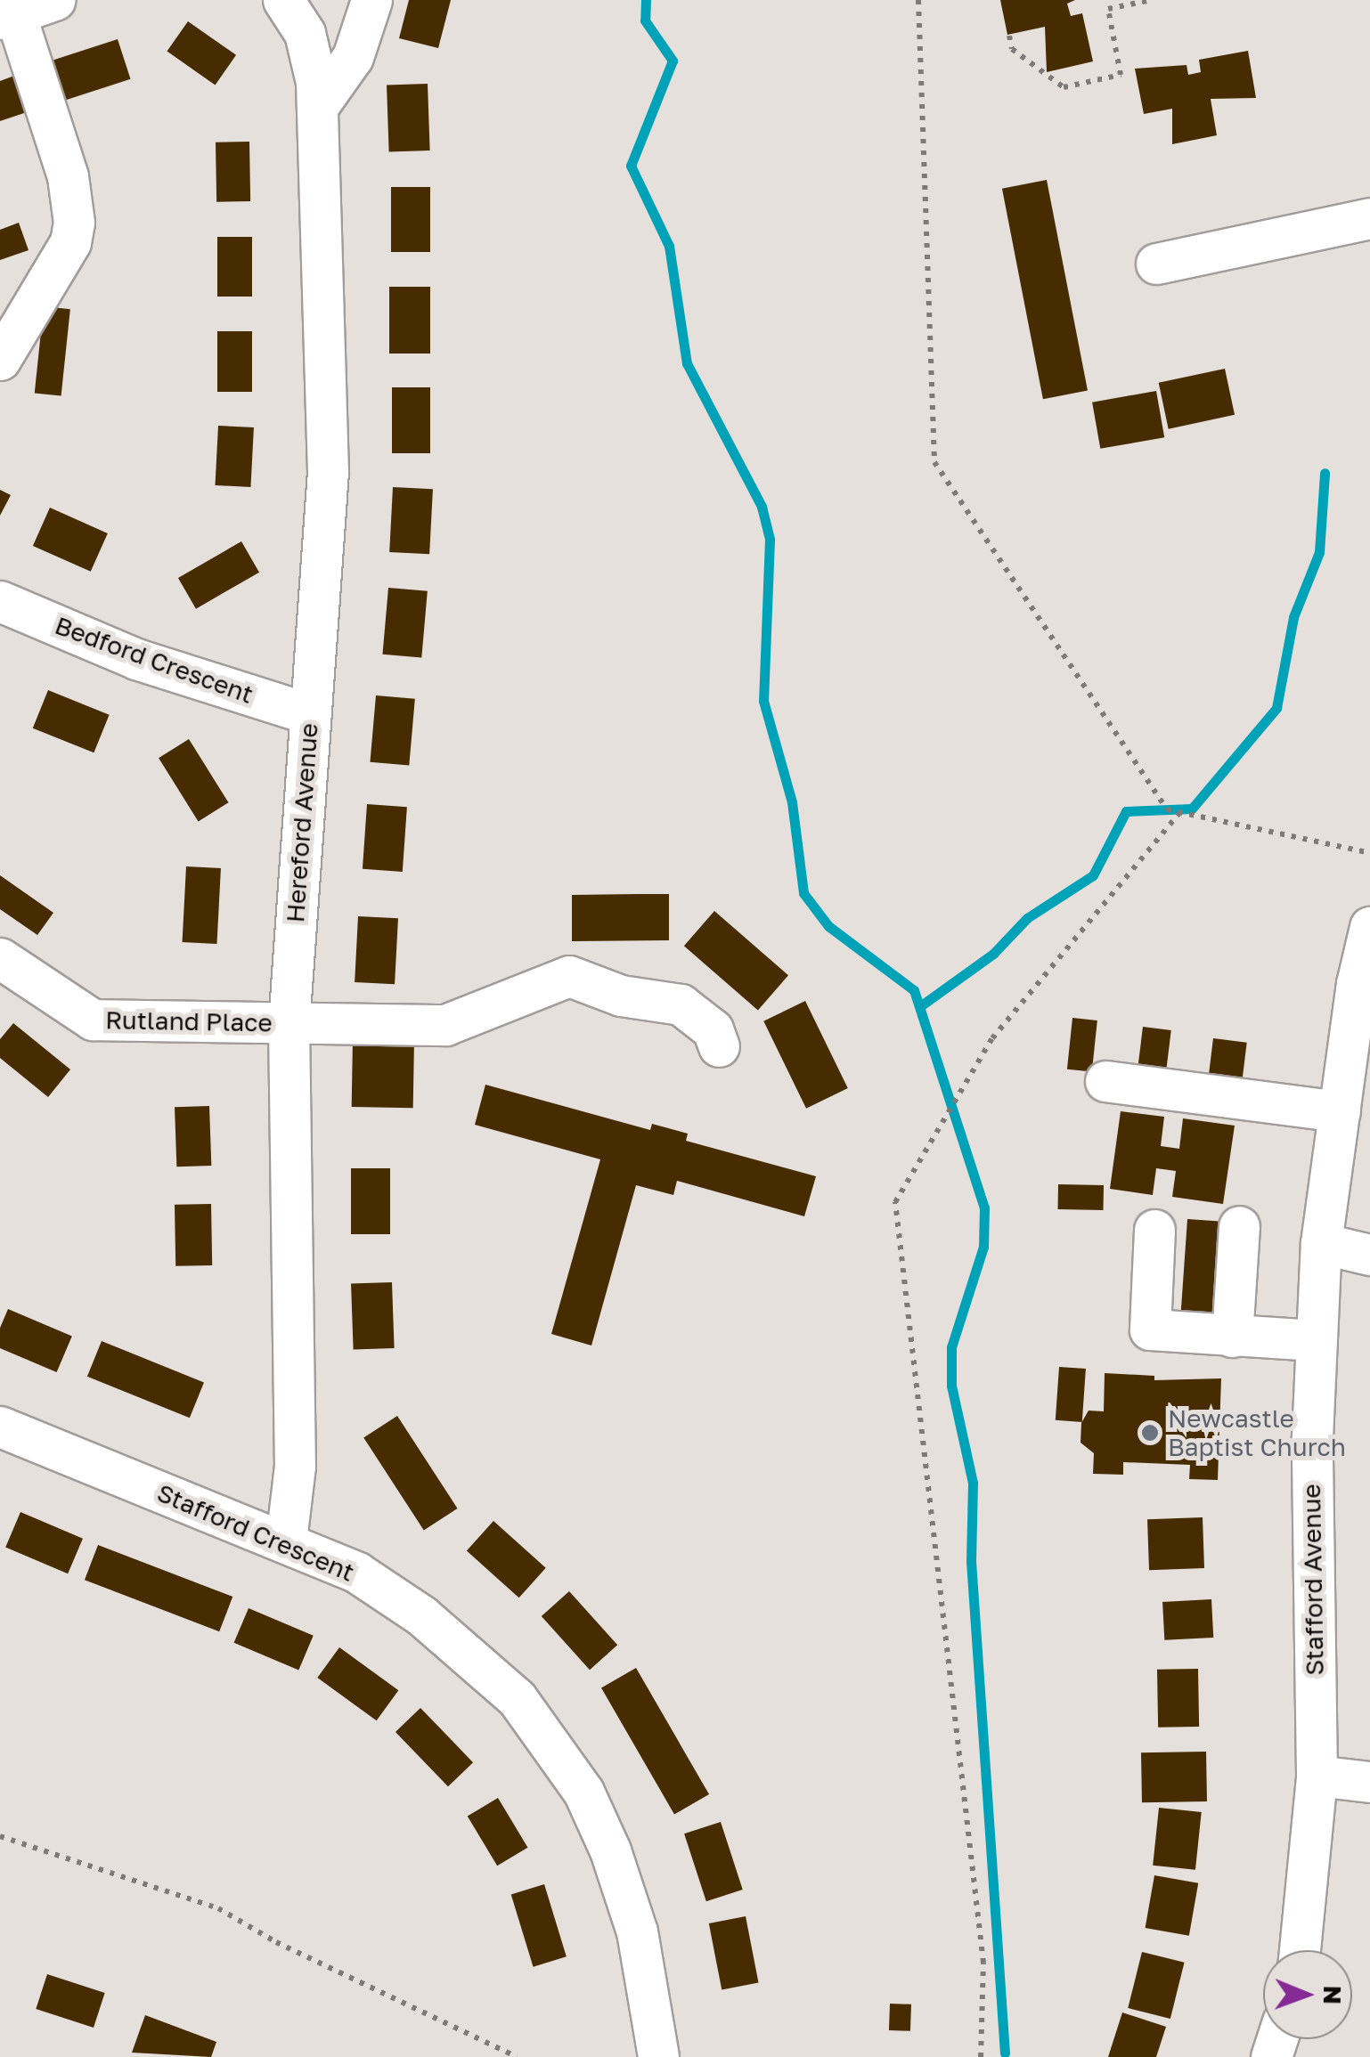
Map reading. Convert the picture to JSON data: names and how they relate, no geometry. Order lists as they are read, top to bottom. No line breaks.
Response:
{"streets":{"street":["Bedford Crescent","Hereford Avenue","Rutland Place","Stafford Crescent","Stafford Avenue"]},"crossings":[["Bedford Crescent","Hereford Avenue"],["Hereford Avenue","Rutland Place"],["Hereford Avenue","Stafford Crescent"]],"places":["Newcastle Baptist Church"],"north":"right"}
